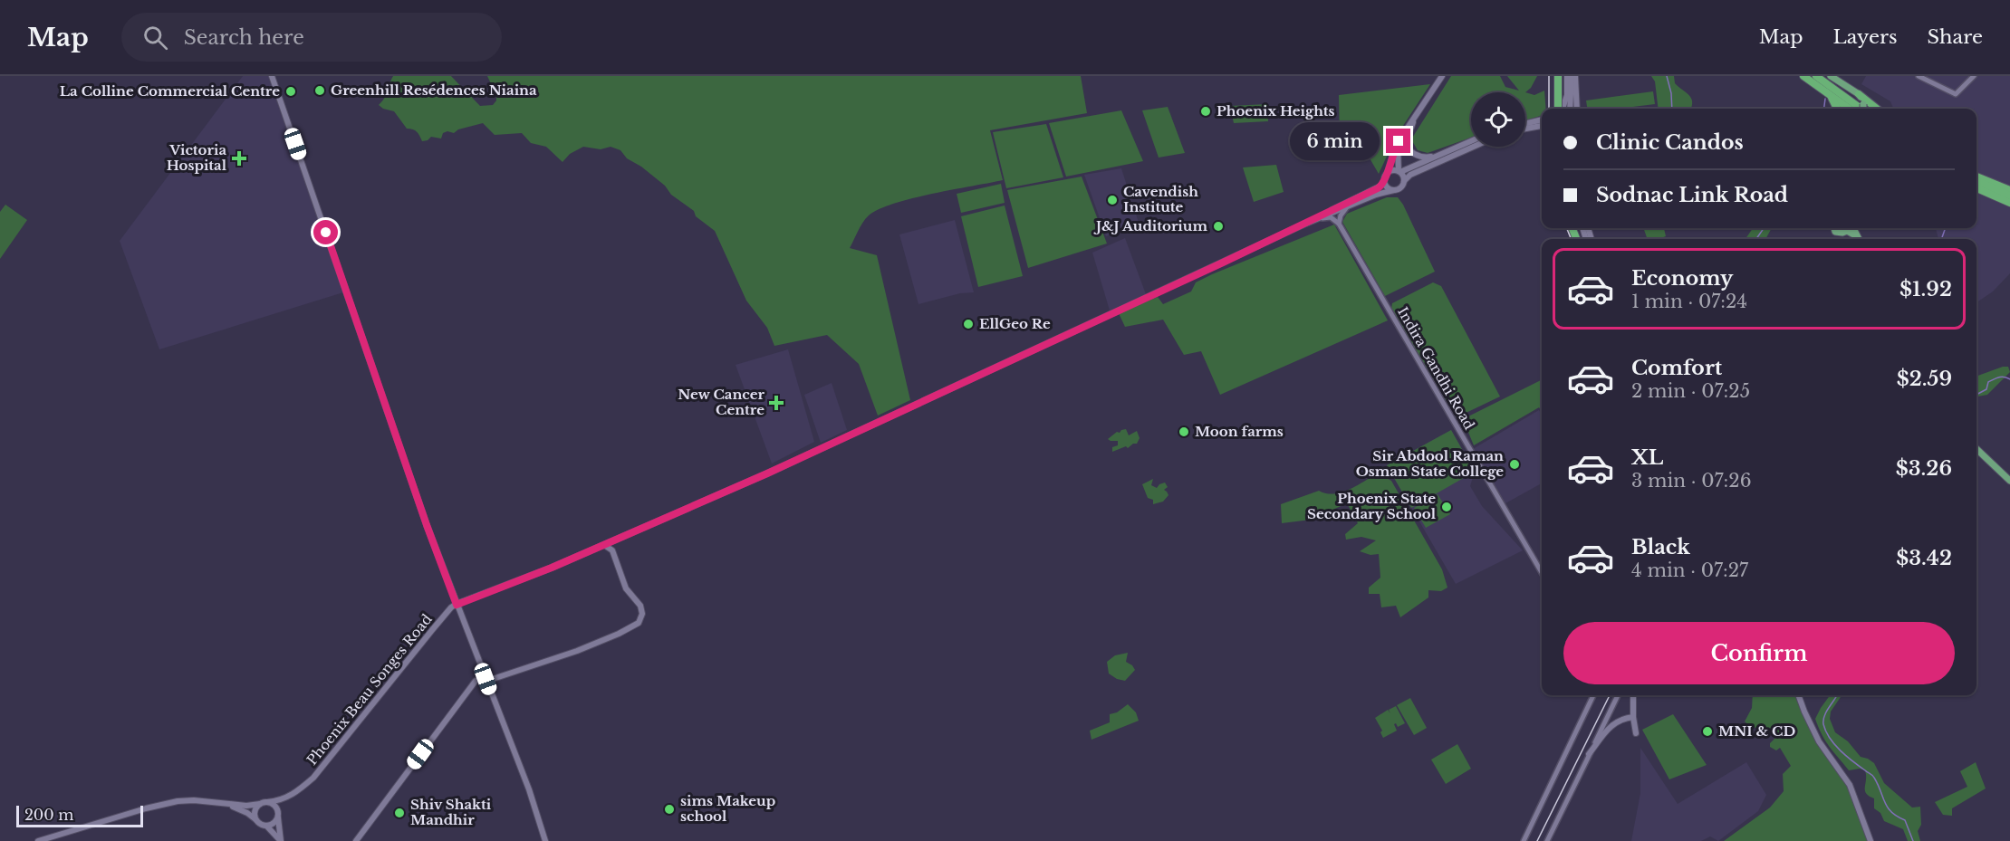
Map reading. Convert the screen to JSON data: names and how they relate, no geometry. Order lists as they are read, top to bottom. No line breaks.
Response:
{"streets":{"main road":["Phoenix Beau Songes Road"],"street":["Indira Gandhi Road"]},"places":{"other":["Greenhill Resédences Niaina","La Colline Commercial Centre","Phoenix Heights","Cavendish Institute","J&J Auditorium","EllGeo Re","Moon farms","Sir Abdool Raman Osman State College","Phoenix State Secondary School","MNI & CD","sims Makeup school","Shiv Shakti Mandhir"],"health":["Victoria Hospital","New Cancer Centre"]},"scale_bar":"200 m","page":{"header":"Map","search":"Search here","nav":["Map","Layers","Share"],"banner":["Clinic Candos","Sodnac Link Road"],"bubble":"6 min","list":[{"name":"Economy","note":"1 min · 07:24","value":"$1.92"},{"name":"Comfort","note":"2 min · 07:25","value":"$2.59"},{"name":"XL","note":"3 min · 07:26","value":"$3.26"},{"name":"Black","note":"4 min · 07:27","value":"$3.42"}],"buttons":"Confirm","scale":"200 m"}}
